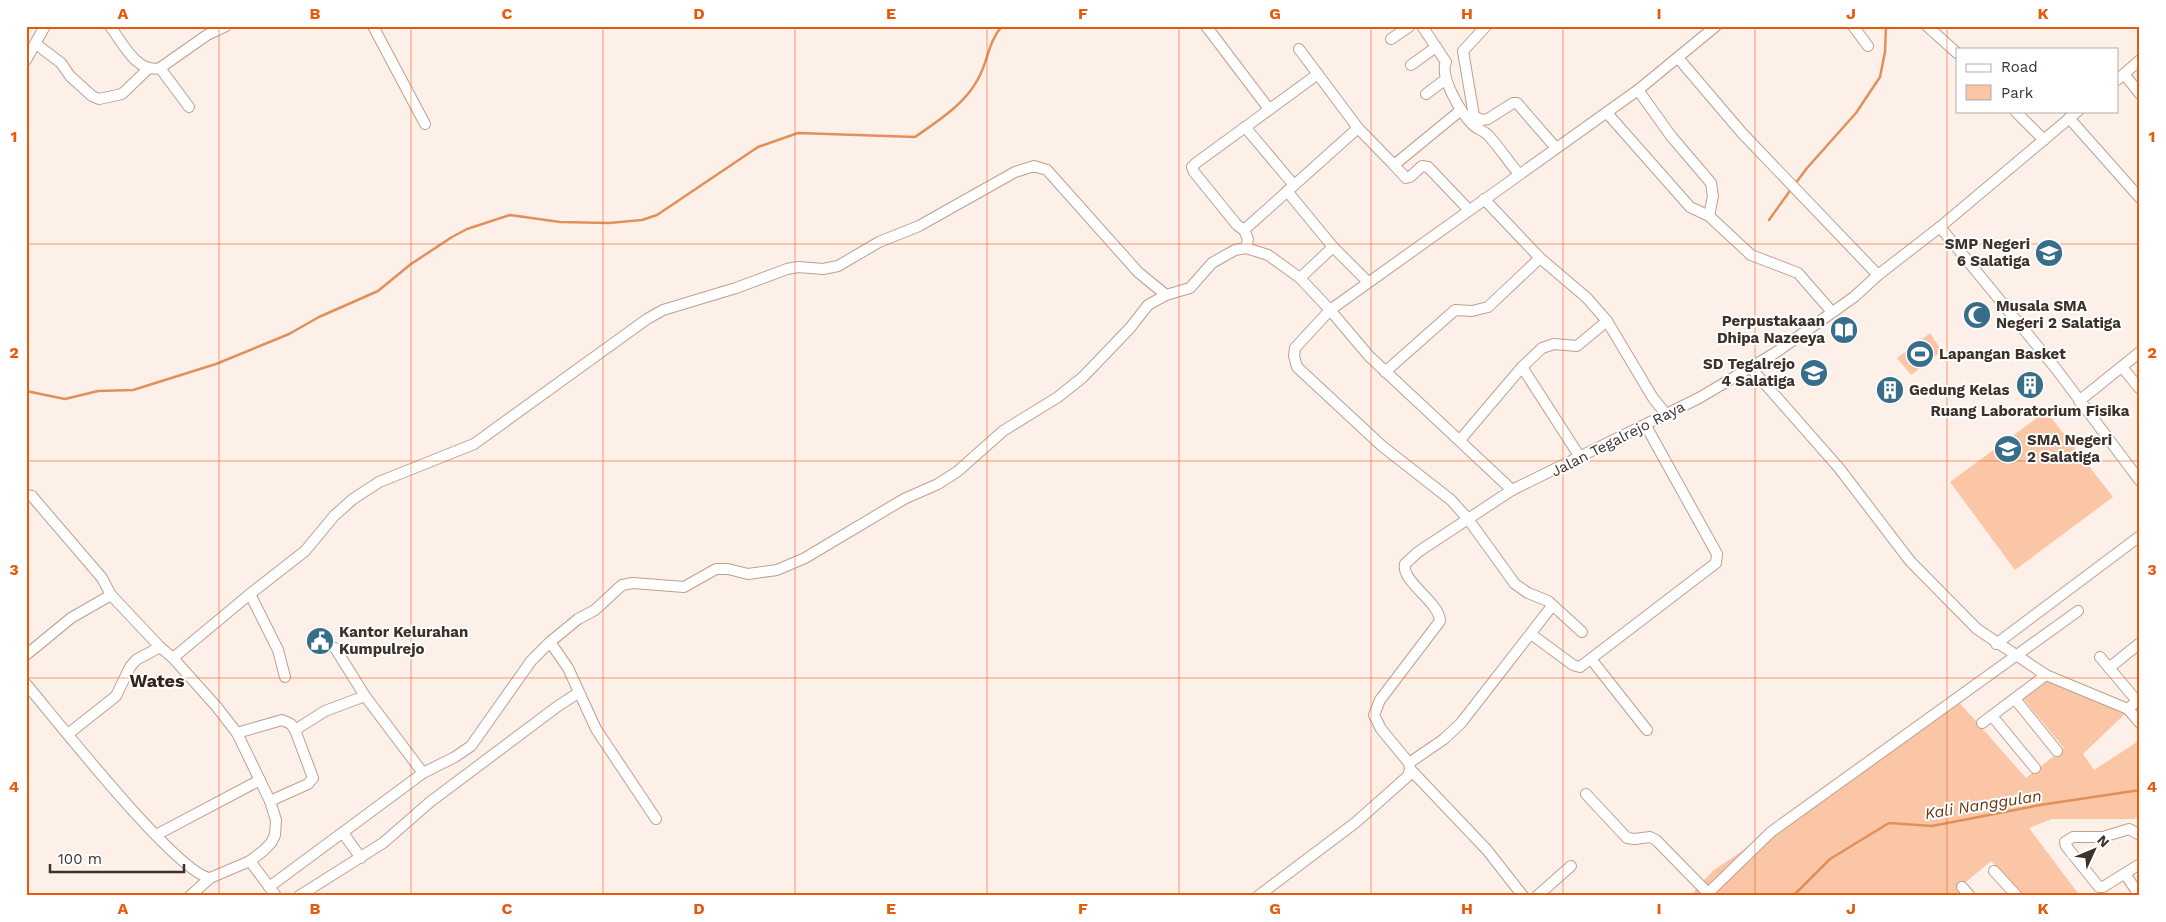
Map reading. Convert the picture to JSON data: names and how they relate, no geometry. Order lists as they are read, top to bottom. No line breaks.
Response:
{"streets":{"street":["Jalan Tegalrejo Raya"]},"districts":["Wates"],"water":["Kali Nanggulan"],"places":{"school or university":["SMP Negeri 6 Salatiga","SD Tegalrejo 4 Salatiga","SMA Negeri 2 Salatiga"],"mosque":["Musala SMA Negeri 2 Salatiga"],"library":["Perpustakaan Dhipa Nazeeya"],"sports":["Lapangan Basket"],"building":["Ruang Laboratorium Fisika","Gedung Kelas"],"public building":["Kantor Kelurahan Kumpulrejo"]},"legend":["Road","Park"],"scale_bar":"100 m","north":"top right","grid":{"columns":["A","B","C","D","E","F","G","H","I","J","K"],"rows":["1","2","3","4"]}}
